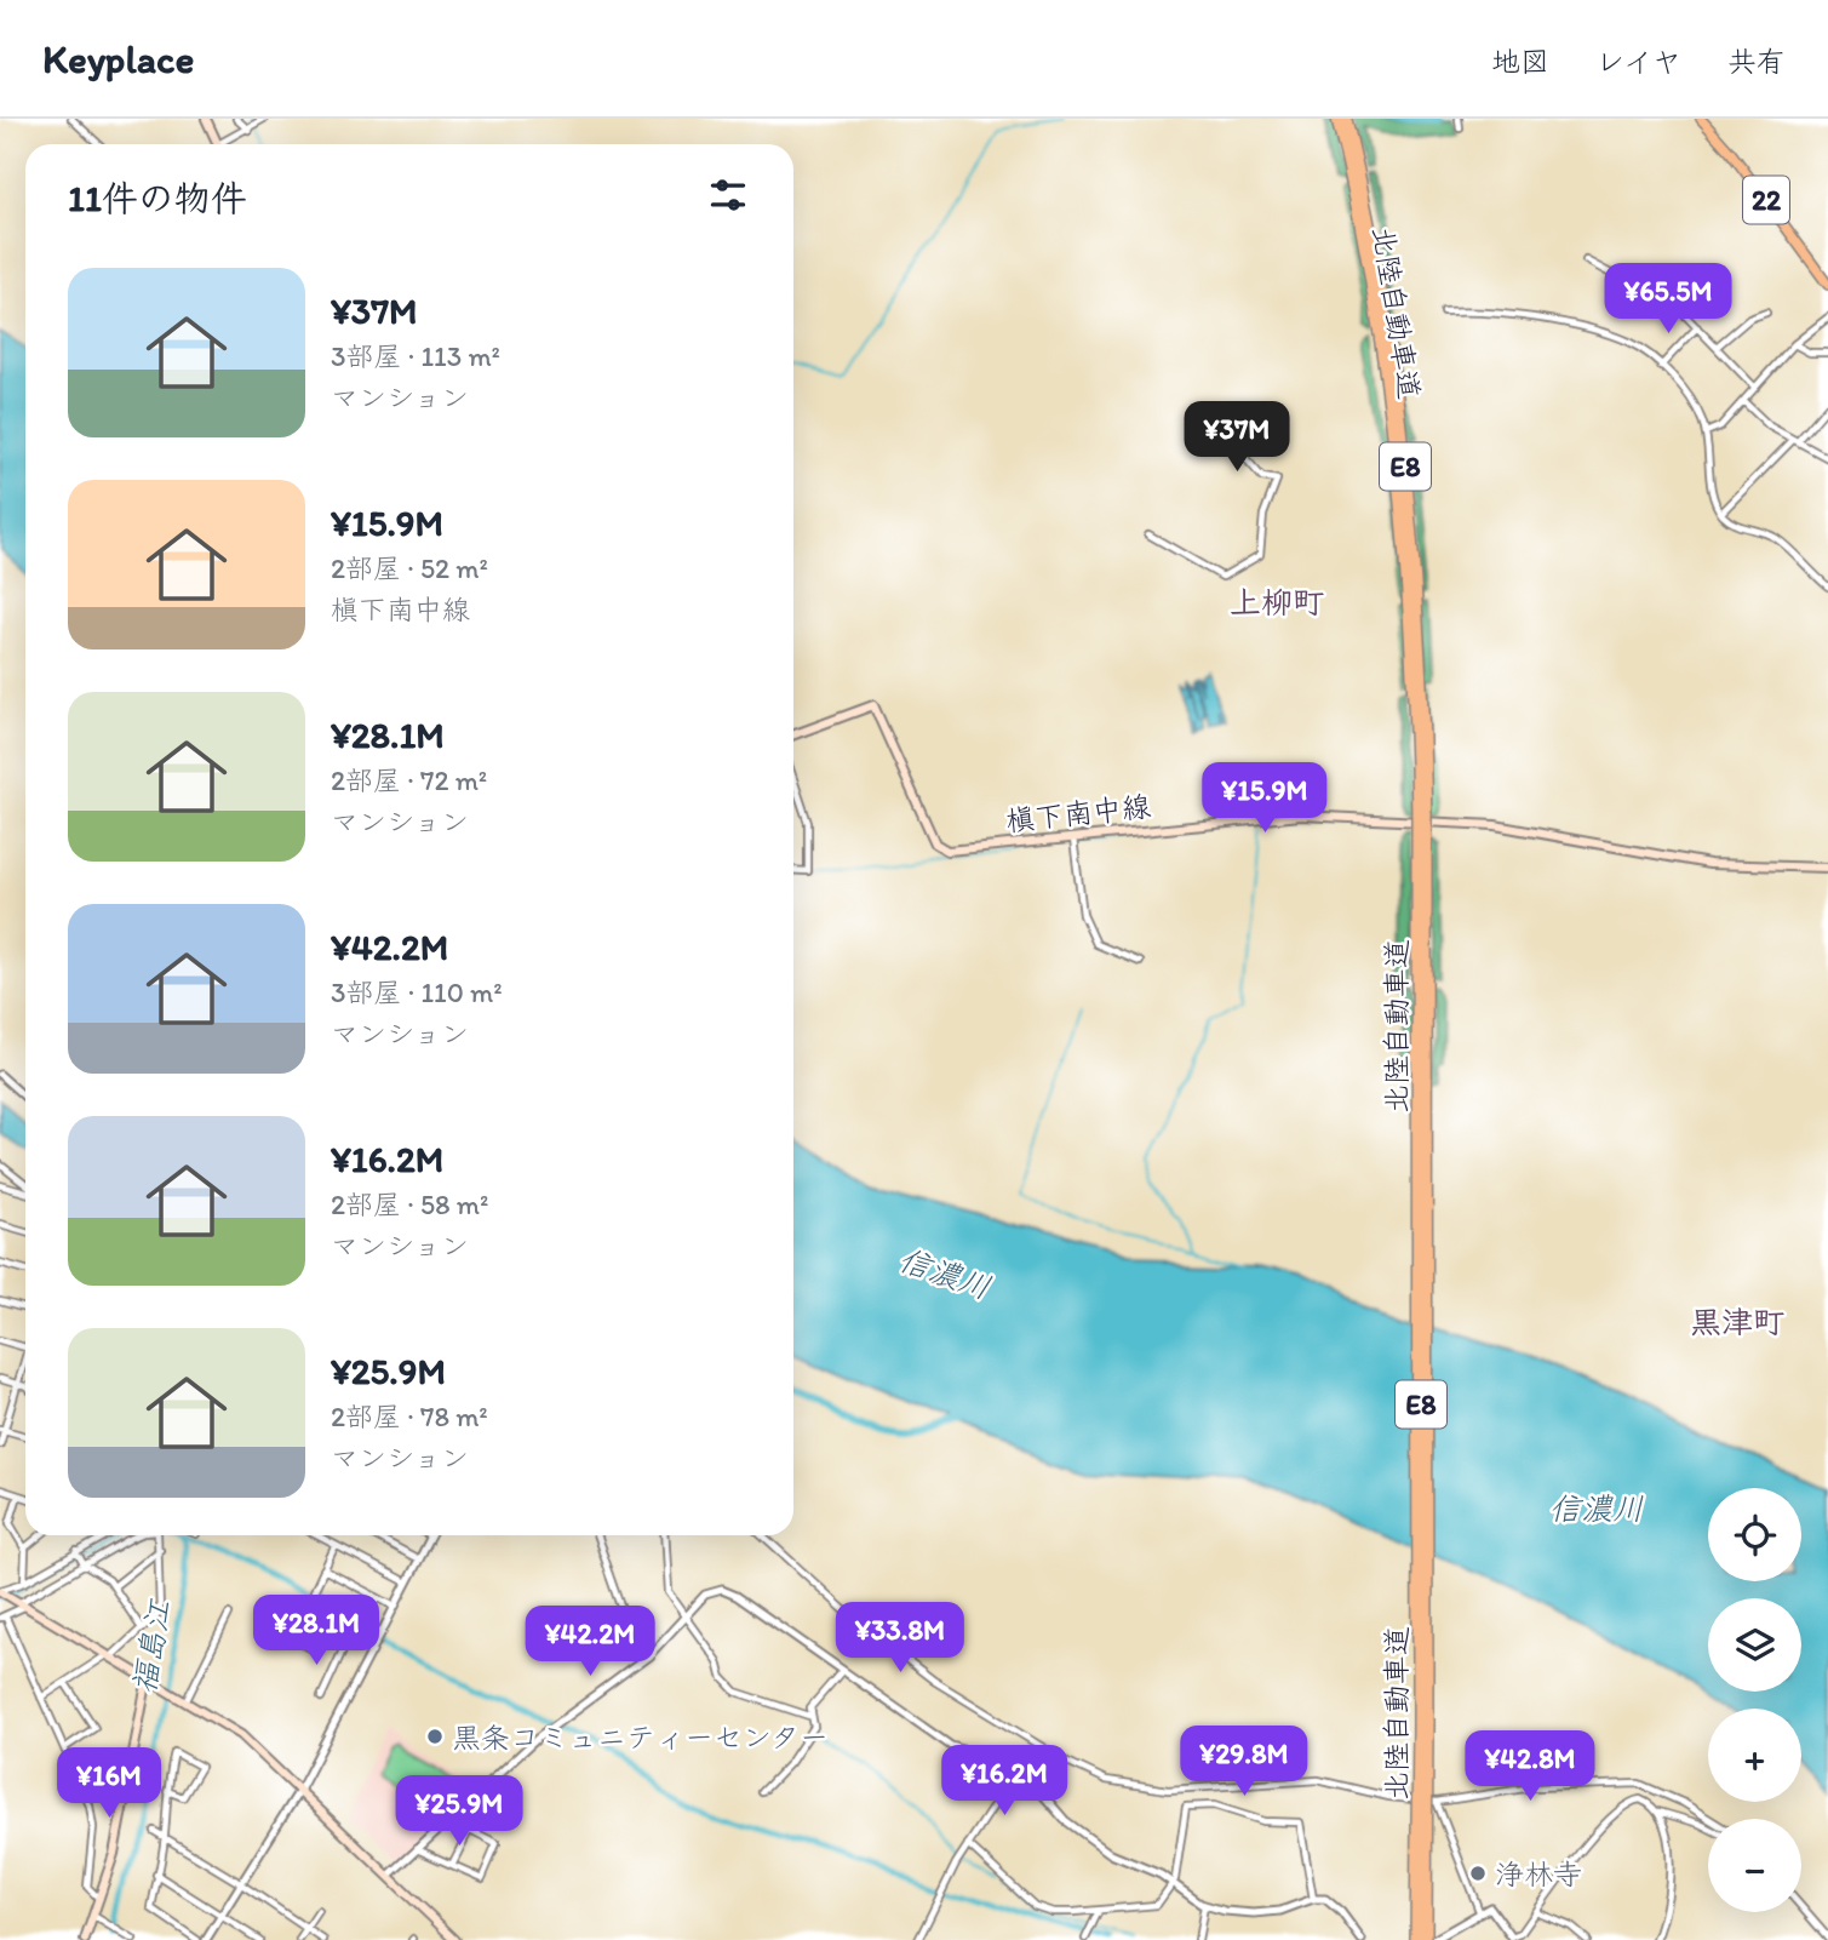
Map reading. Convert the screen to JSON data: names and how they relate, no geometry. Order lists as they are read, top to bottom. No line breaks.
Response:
{"streets":{"highway":["北陸自動車道","E8"],"main road":["22","槇下南中線"]},"districts":["上柳町","黒津町"],"water":["信濃川","福島江"],"places":["黒条コミュニティーセンター","浄林寺"],"page":{"header":"Keyplace","nav":["地図","レイヤ","共有"],"heading":"11件の物件","list":[{"name":"¥37M","note":"3部屋 · 113 m² · マンション"},{"name":"¥15.9M","note":"2部屋 · 52 m² · 槇下南中線"},{"name":"¥28.1M","note":"2部屋 · 72 m² · マンション"},{"name":"¥42.2M","note":"3部屋 · 110 m² · マンション"},{"name":"¥16.2M","note":"2部屋 · 58 m² · マンション"},{"name":"¥25.9M","note":"2部屋 · 78 m² · マンション"}],"price":["¥65.5M","¥37M","¥15.9M","¥28.1M","¥33.8M","¥42.2M","¥29.8M","¥42.8M","¥16.2M","¥16M","¥25.9M"],"map_buttons":["+","−"]}}
